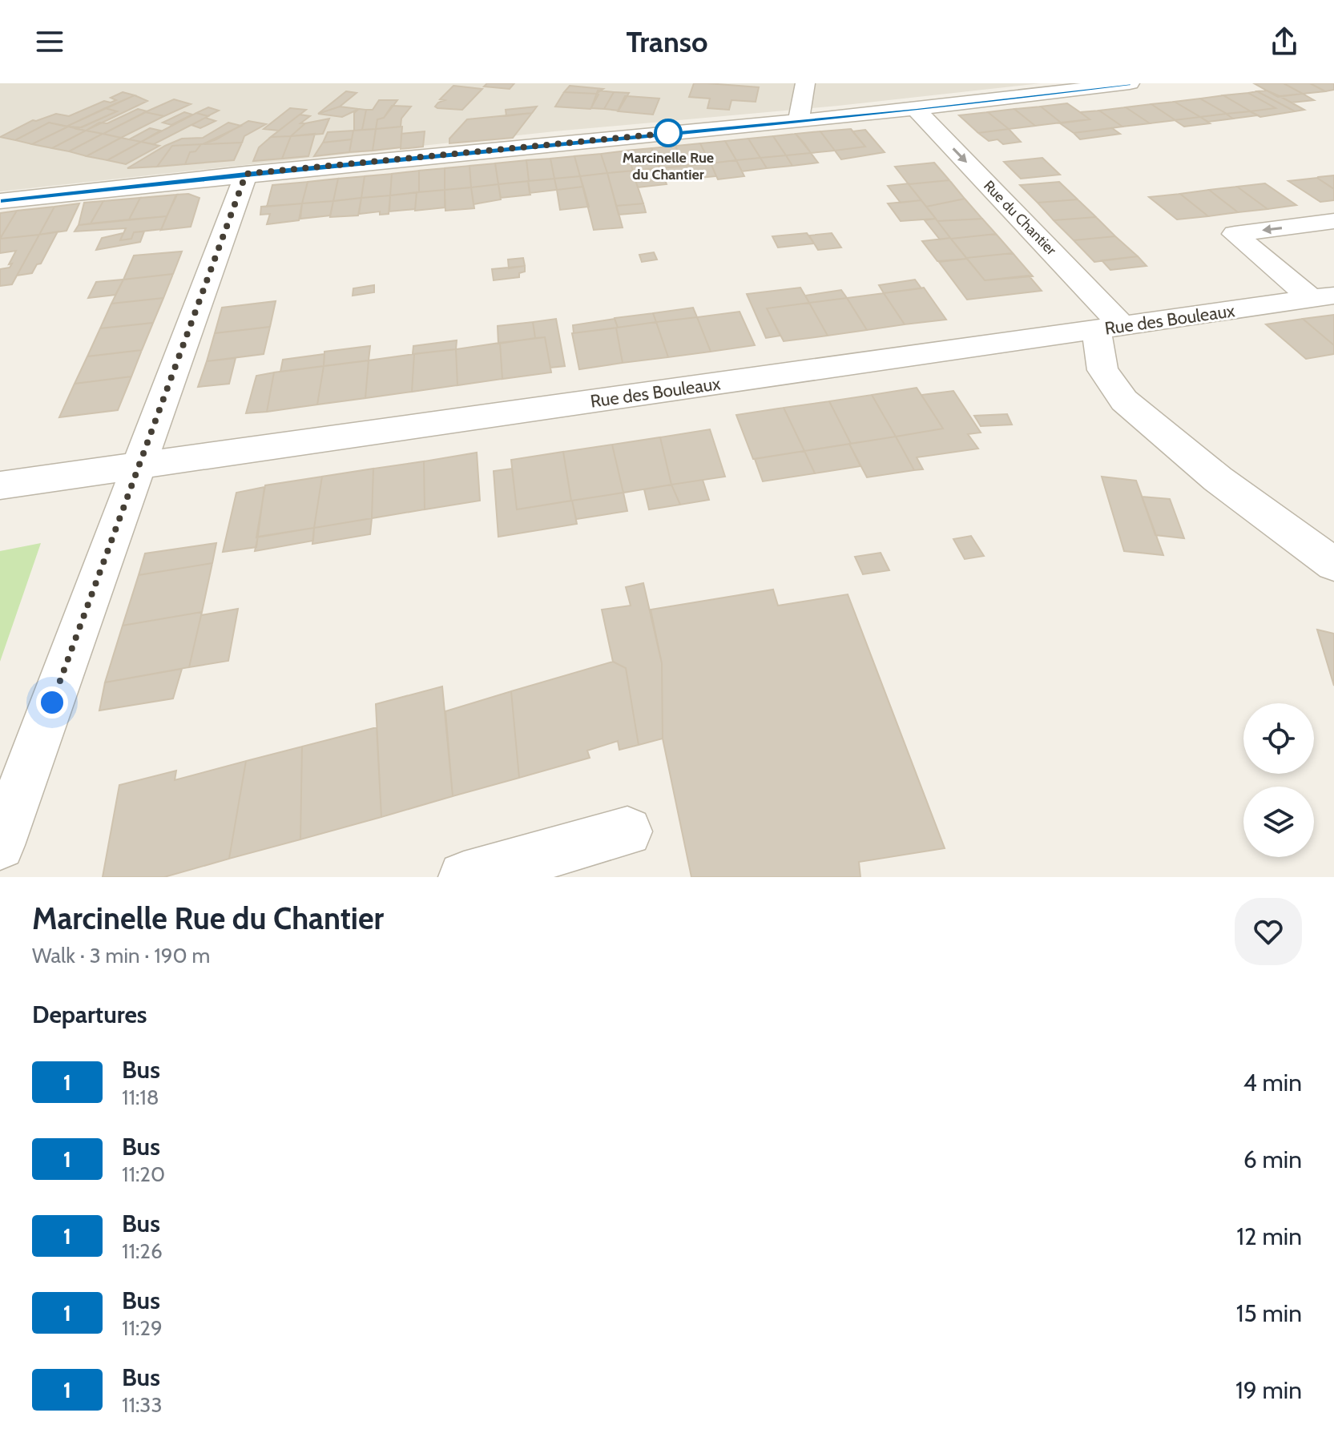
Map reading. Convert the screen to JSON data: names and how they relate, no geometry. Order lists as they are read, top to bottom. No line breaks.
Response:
{"streets":{"street":["Rue du Chantier","Rue des Bouleaux"]},"crossings":[["Rue du Chantier","Rue des Bouleaux"]],"one_way":["Rue du Chantier"],"places":["Marcinelle Rue du Chantier"],"lines":["bus line 1"],"page":{"header":"Transo","heading":[["Marcinelle Rue du Chantier","Walk · 3 min · 190 m"],"Departures"],"list":[{"mark":"1","name":"Bus","note":"11:18","value":"4 min"},{"mark":"1","name":"Bus","note":"11:20","value":"6 min"},{"mark":"1","name":"Bus","note":"11:26","value":"12 min"},{"mark":"1","name":"Bus","note":"11:29","value":"15 min"},{"mark":"1","name":"Bus","note":"11:33","value":"19 min"}]}}
